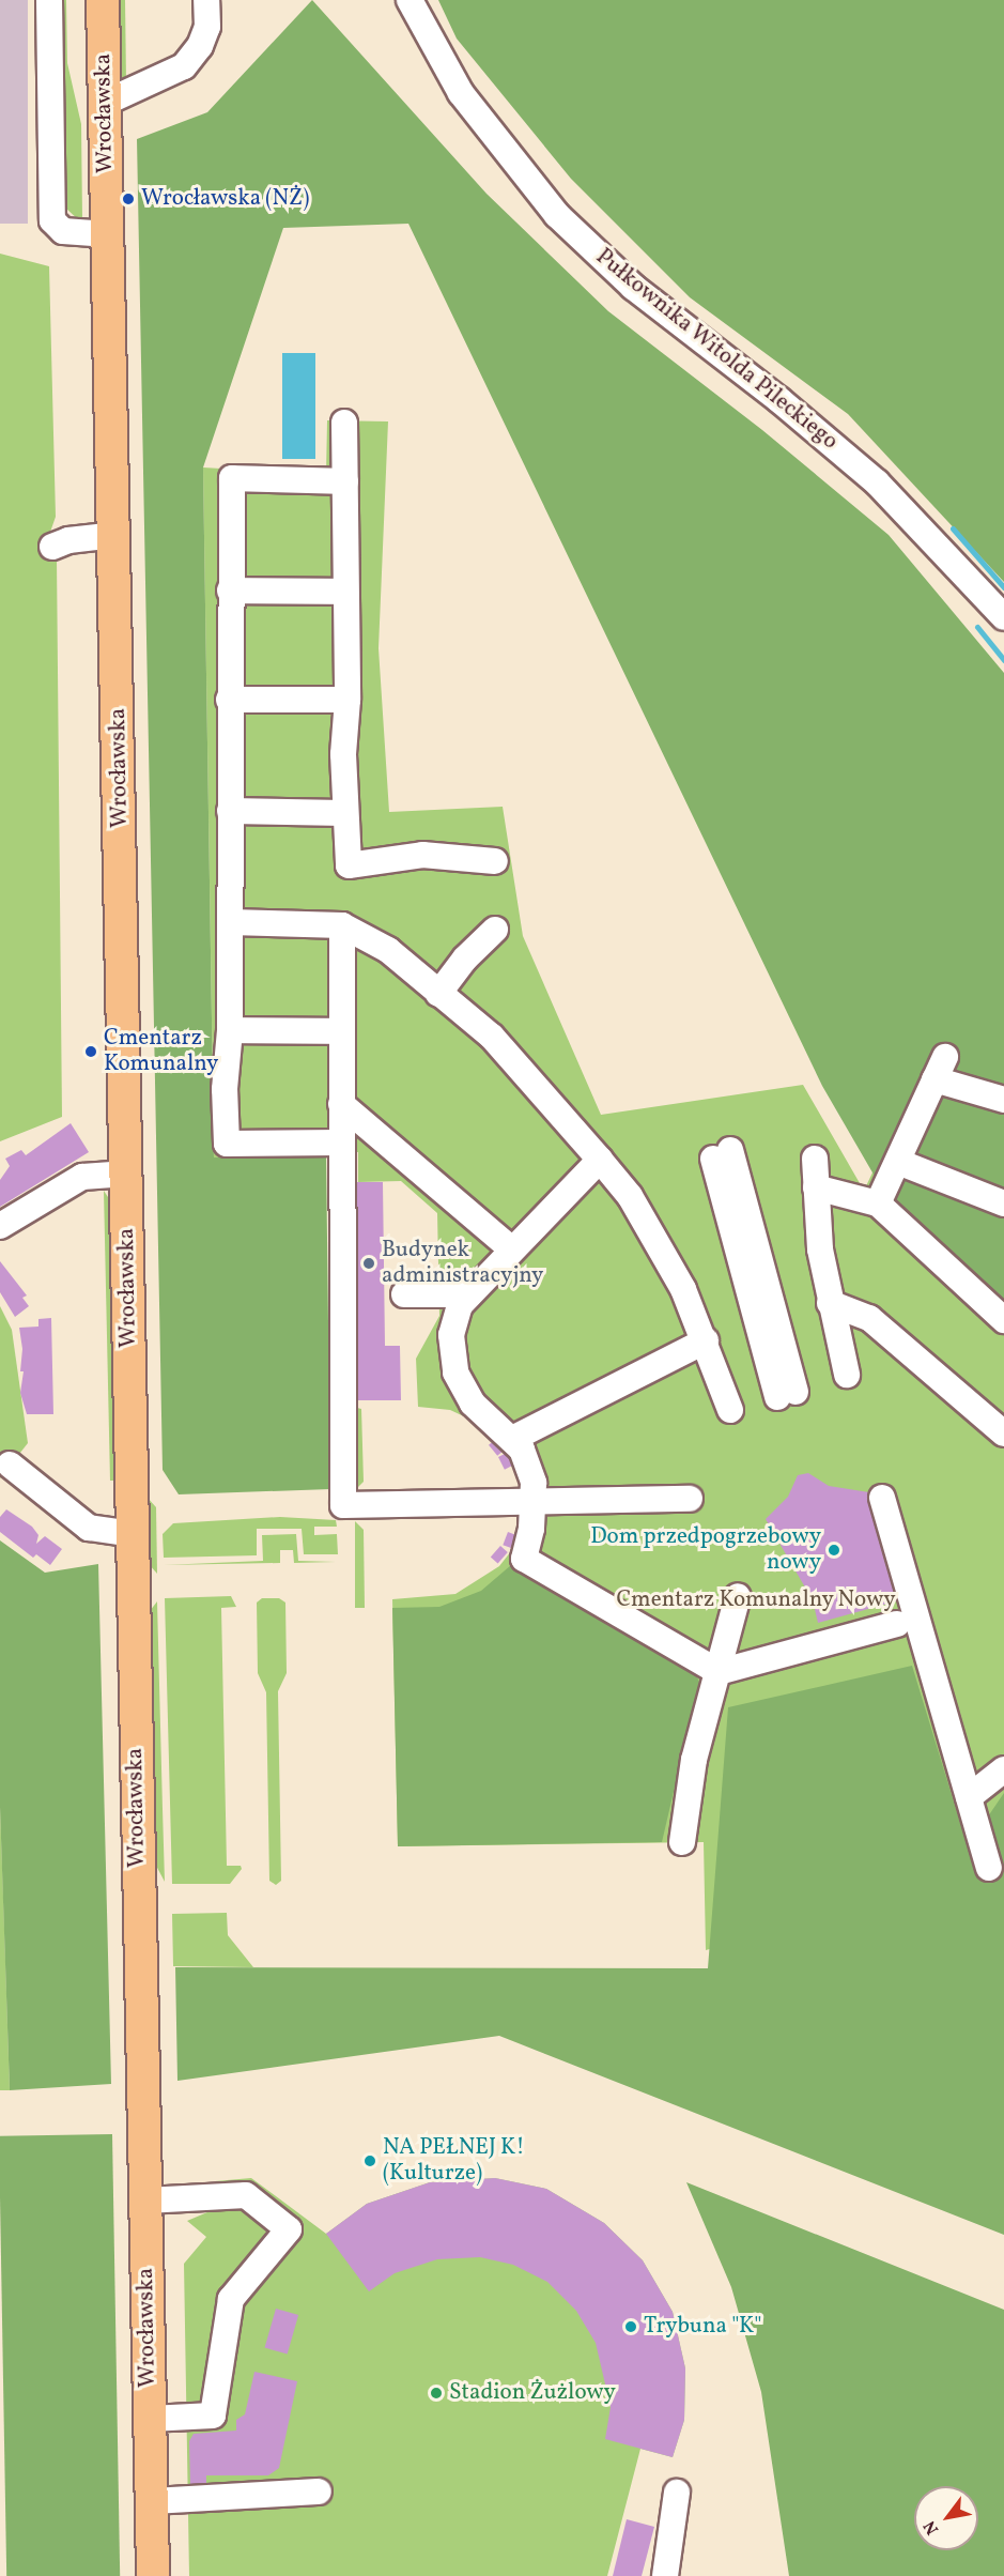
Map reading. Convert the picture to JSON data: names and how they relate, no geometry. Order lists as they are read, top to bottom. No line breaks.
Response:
{"streets":{"main road":["Wrocławska"],"street":["Pułkownika Witolda Pileckiego"]},"parks":["Cmentarz Komunalny Nowy"],"places":["Wrocławska (NŻ)","Cmentarz Komunalny","Budynek administracyjny","Dom przedpogrzebowy nowy","NA PEŁNEJ K! (Kulturze)","Trybuna \"K\"","Stadion Żużlowy"],"north":"bottom left"}
